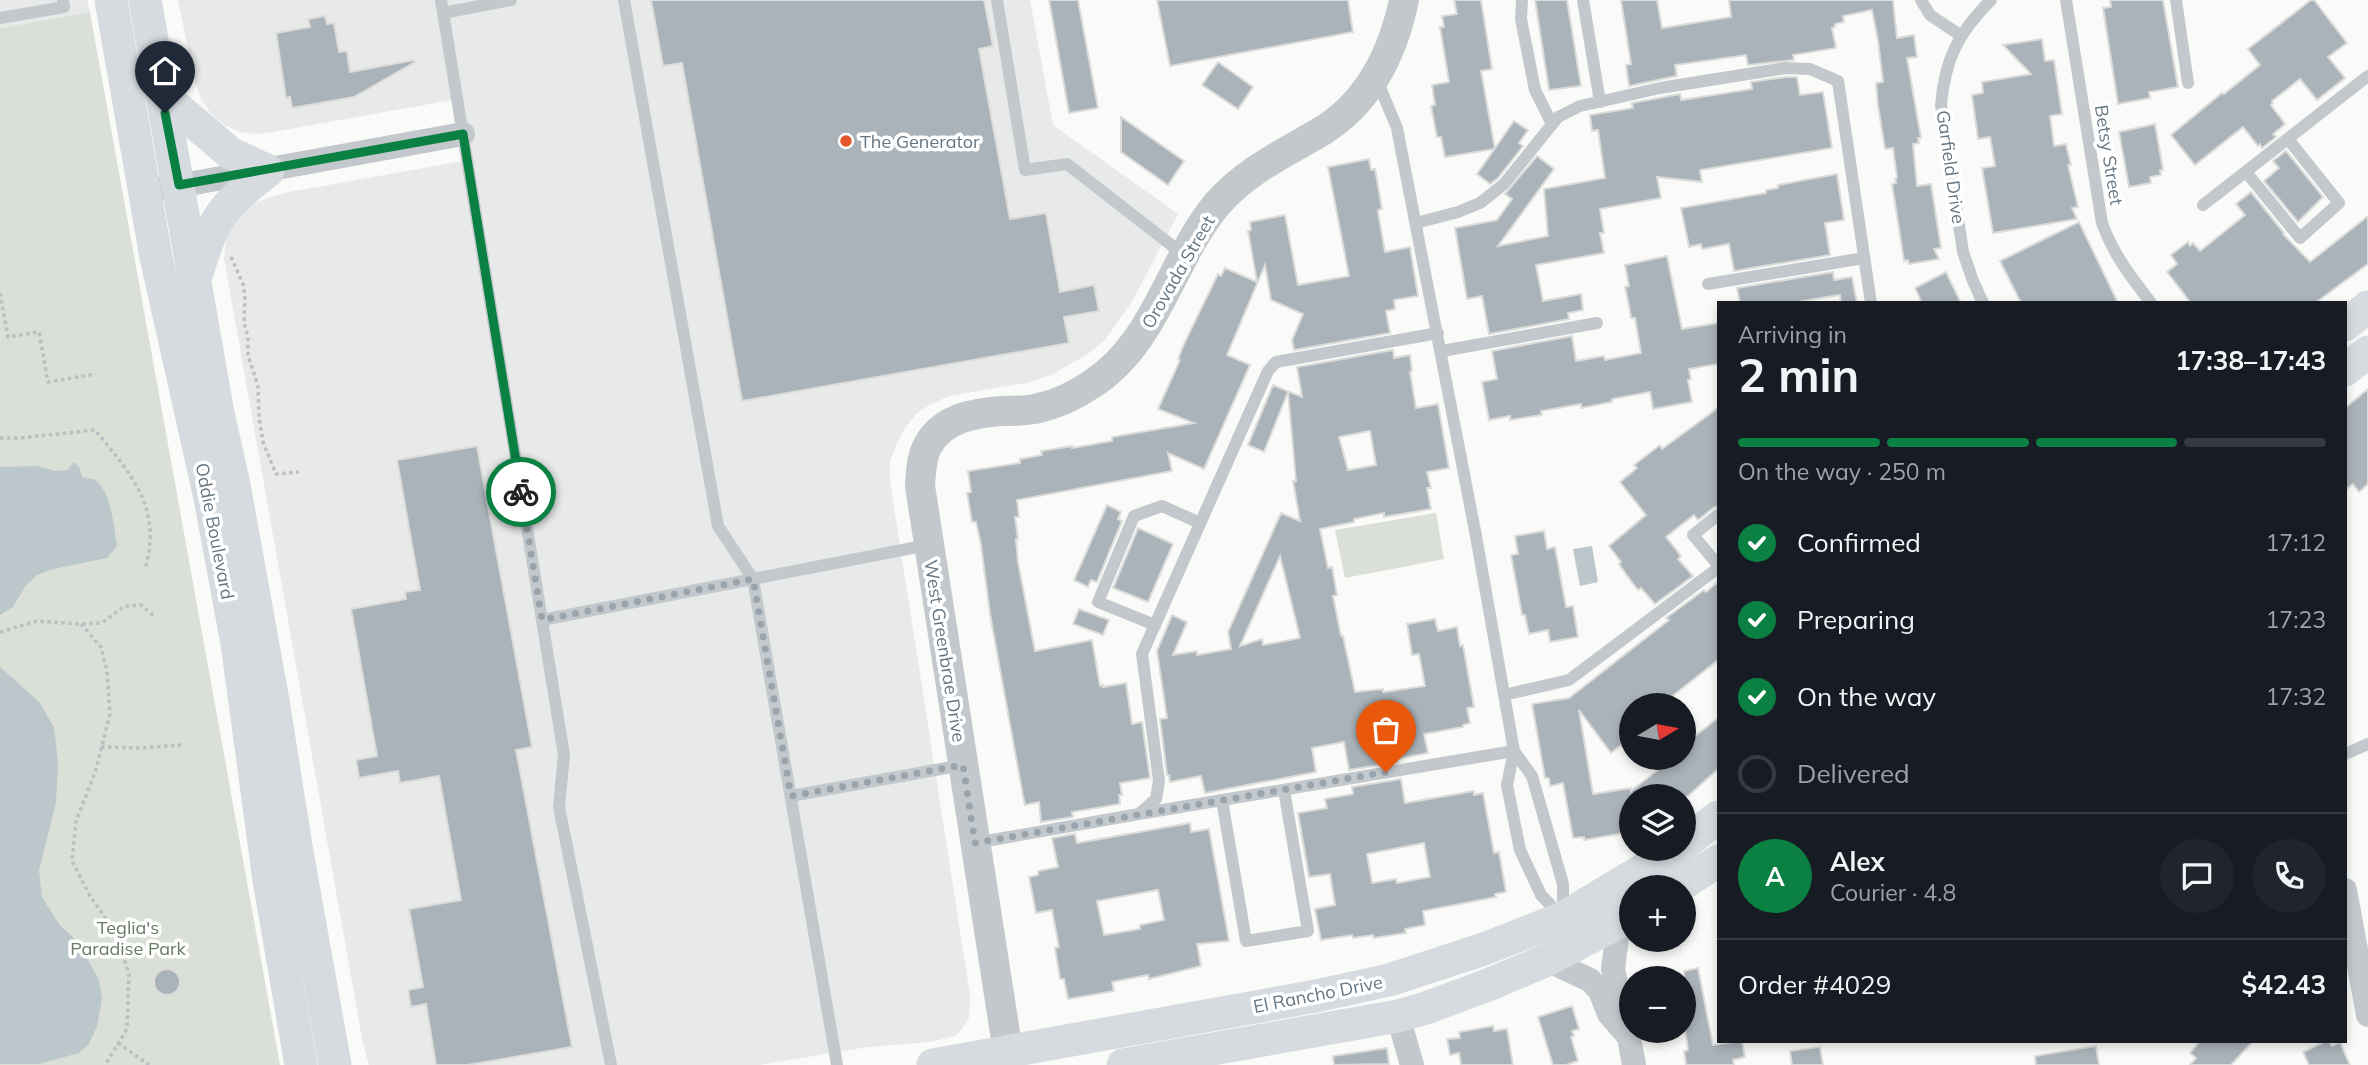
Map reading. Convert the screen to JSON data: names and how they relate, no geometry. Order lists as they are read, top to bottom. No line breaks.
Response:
{"streets":{"main road":["Oddie Boulevard","El Rancho Drive"],"street":["Orovada Street","West Greenbrae Drive"],"lane":["Betsy Street","Garfield Drive"]},"crossings":[["Orovada Street","West Greenbrae Drive"],["West Greenbrae Drive","El Rancho Drive"]],"parks":["Teglia's Paradise Park"],"places":["The Generator"],"north":"right","page":{"heading":["2 min","Arriving in","17:38–17:43"],"panel":["Alex","Courier · 4.8","Order #4029","$42.43"],"bar":"On the way · 250 m","list":[["Confirmed","17:12"],["Preparing","17:23"],["On the way","17:32"],"Delivered"],"map_buttons":["+","−"],"round":"A"}}
